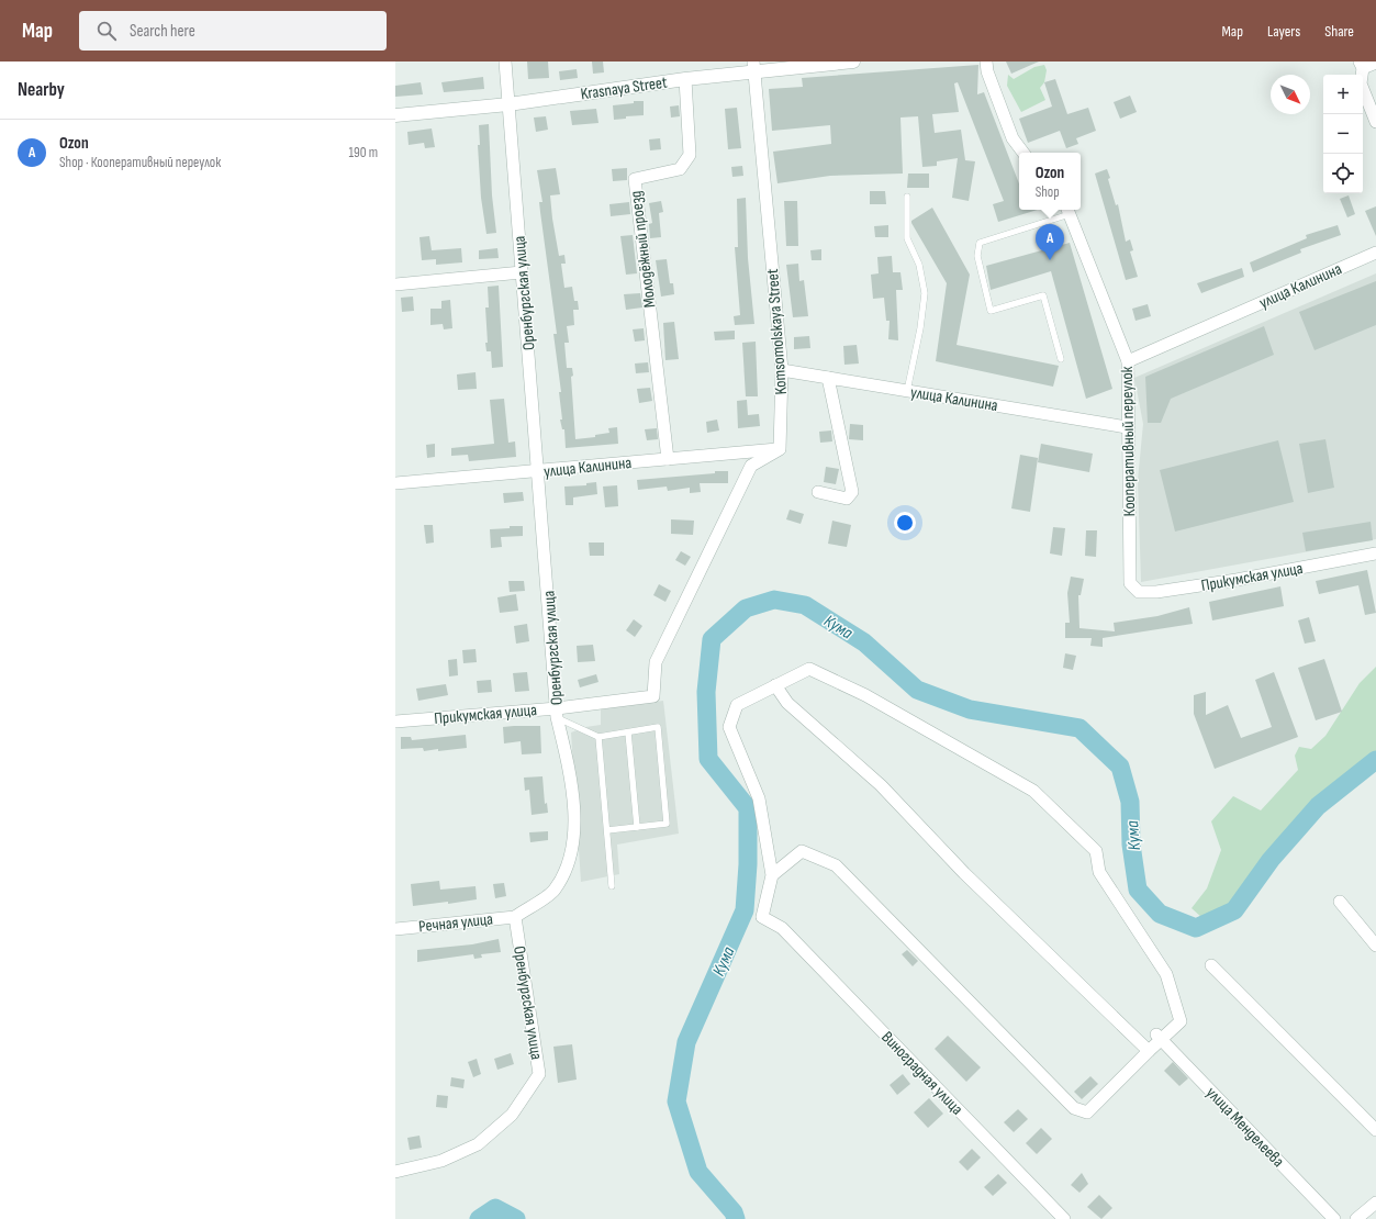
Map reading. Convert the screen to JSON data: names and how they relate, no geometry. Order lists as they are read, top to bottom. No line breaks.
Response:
{"streets":{"street":["Krasnaya Street","Молодёжный проезд","улица Калинина","Оренбургская улица","Komsomolskaya Street","Кооперативный переулок","Прикумская улица","Речная улица","Виноградная улица","улица Менделеева"]},"crossings":[["Krasnaya Street","Молодёжный проезд"],["Krasnaya Street","Оренбургская улица"],["Krasnaya Street","Komsomolskaya Street"],["Молодёжный проезд","улица Калинина"],["улица Калинина","Оренбургская улица"],["улица Калинина","Komsomolskaya Street"],["улица Калинина","Кооперативный переулок"],["улица Калинина","Прикумская улица"],["Оренбургская улица","Прикумская улица"],["Оренбургская улица","Речная улица"],["Komsomolskaya Street","Прикумская улица"],["Кооперативный переулок","Прикумская улица"]],"water":["Кума"],"north":"bottom right","page":{"header":"Map","search":"Search here","nav":["Map","Layers","Share"],"heading":"Nearby","map_buttons":["+","−"],"list":[{"mark":"A","name":"Ozon","note":"Shop · Кооперативный переулок","value":"190 m"}],"popup":["Ozon","Shop"],"pins":"A"}}
